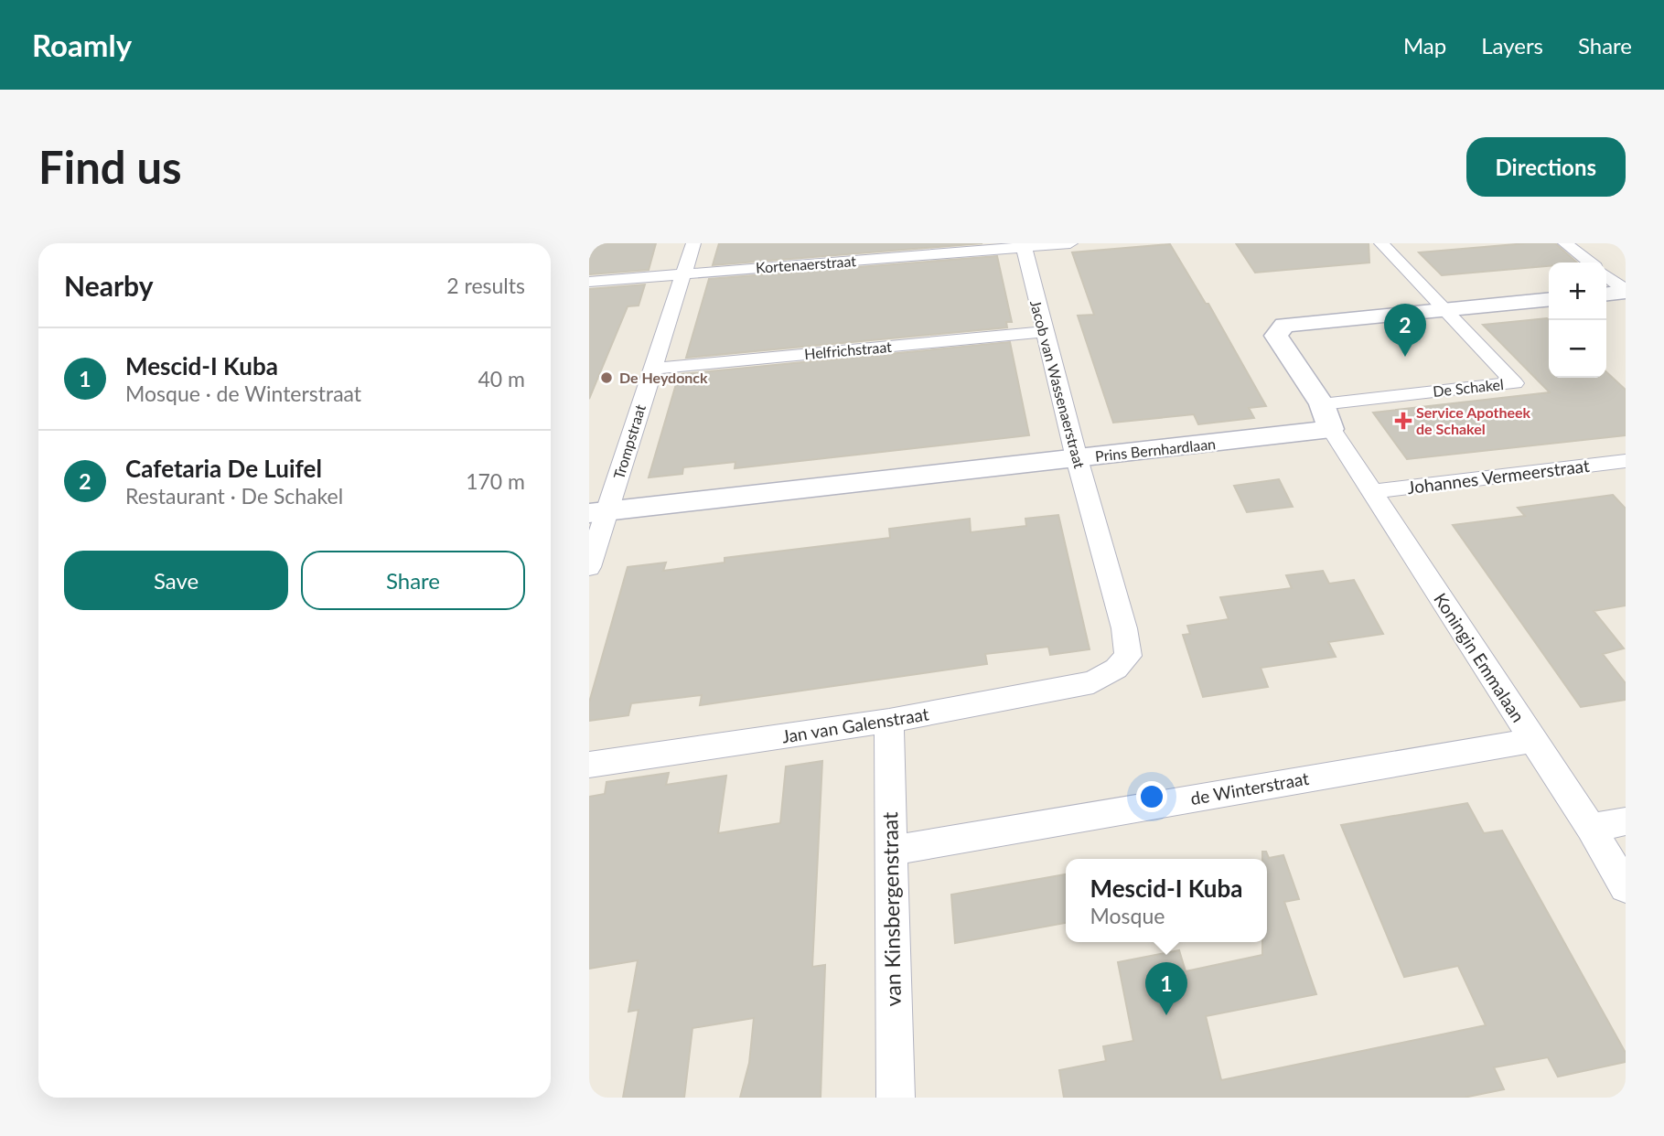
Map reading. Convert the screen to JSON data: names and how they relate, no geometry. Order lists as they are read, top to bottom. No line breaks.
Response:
{"streets":{"street":["Kortenaerstraat","Helfrichstraat","Jacob van Wassenaerstraat","De Schakel","Trompstraat","Prins Bernhardlaan","Johannes Vermeerstraat","Koningin Emmalaan","Jan van Galenstraat","de Winterstraat","van Kinsbergenstraat"]},"crossings":[["Kortenaerstraat","Jacob van Wassenaerstraat"],["Kortenaerstraat","Trompstraat"],["Helfrichstraat","Jacob van Wassenaerstraat"],["Helfrichstraat","Trompstraat"],["Jacob van Wassenaerstraat","Prins Bernhardlaan"],["Jacob van Wassenaerstraat","Jan van Galenstraat"],["De Schakel","Prins Bernhardlaan"],["De Schakel","Koningin Emmalaan"],["Trompstraat","Prins Bernhardlaan"],["Prins Bernhardlaan","Koningin Emmalaan"],["Johannes Vermeerstraat","Koningin Emmalaan"],["Koningin Emmalaan","de Winterstraat"],["Jan van Galenstraat","van Kinsbergenstraat"],["de Winterstraat","van Kinsbergenstraat"]],"places":{"other":["De Heydonck"],"health":["Service Apotheek de Schakel"]},"page":{"header":"Roamly","nav":["Map","Layers","Share"],"buttons":["Directions",["Save","Share"]],"title":"Find us","heading":["Nearby","2 results"],"map_buttons":["+","−"],"pins":["2","1"],"list":[{"mark":"1","name":"Mescid-I Kuba","note":"Mosque · de Winterstraat","value":"40 m"},{"mark":"2","name":"Cafetaria De Luifel","note":"Restaurant · De Schakel","value":"170 m"}],"popup":["Mescid-I Kuba","Mosque"]}}
